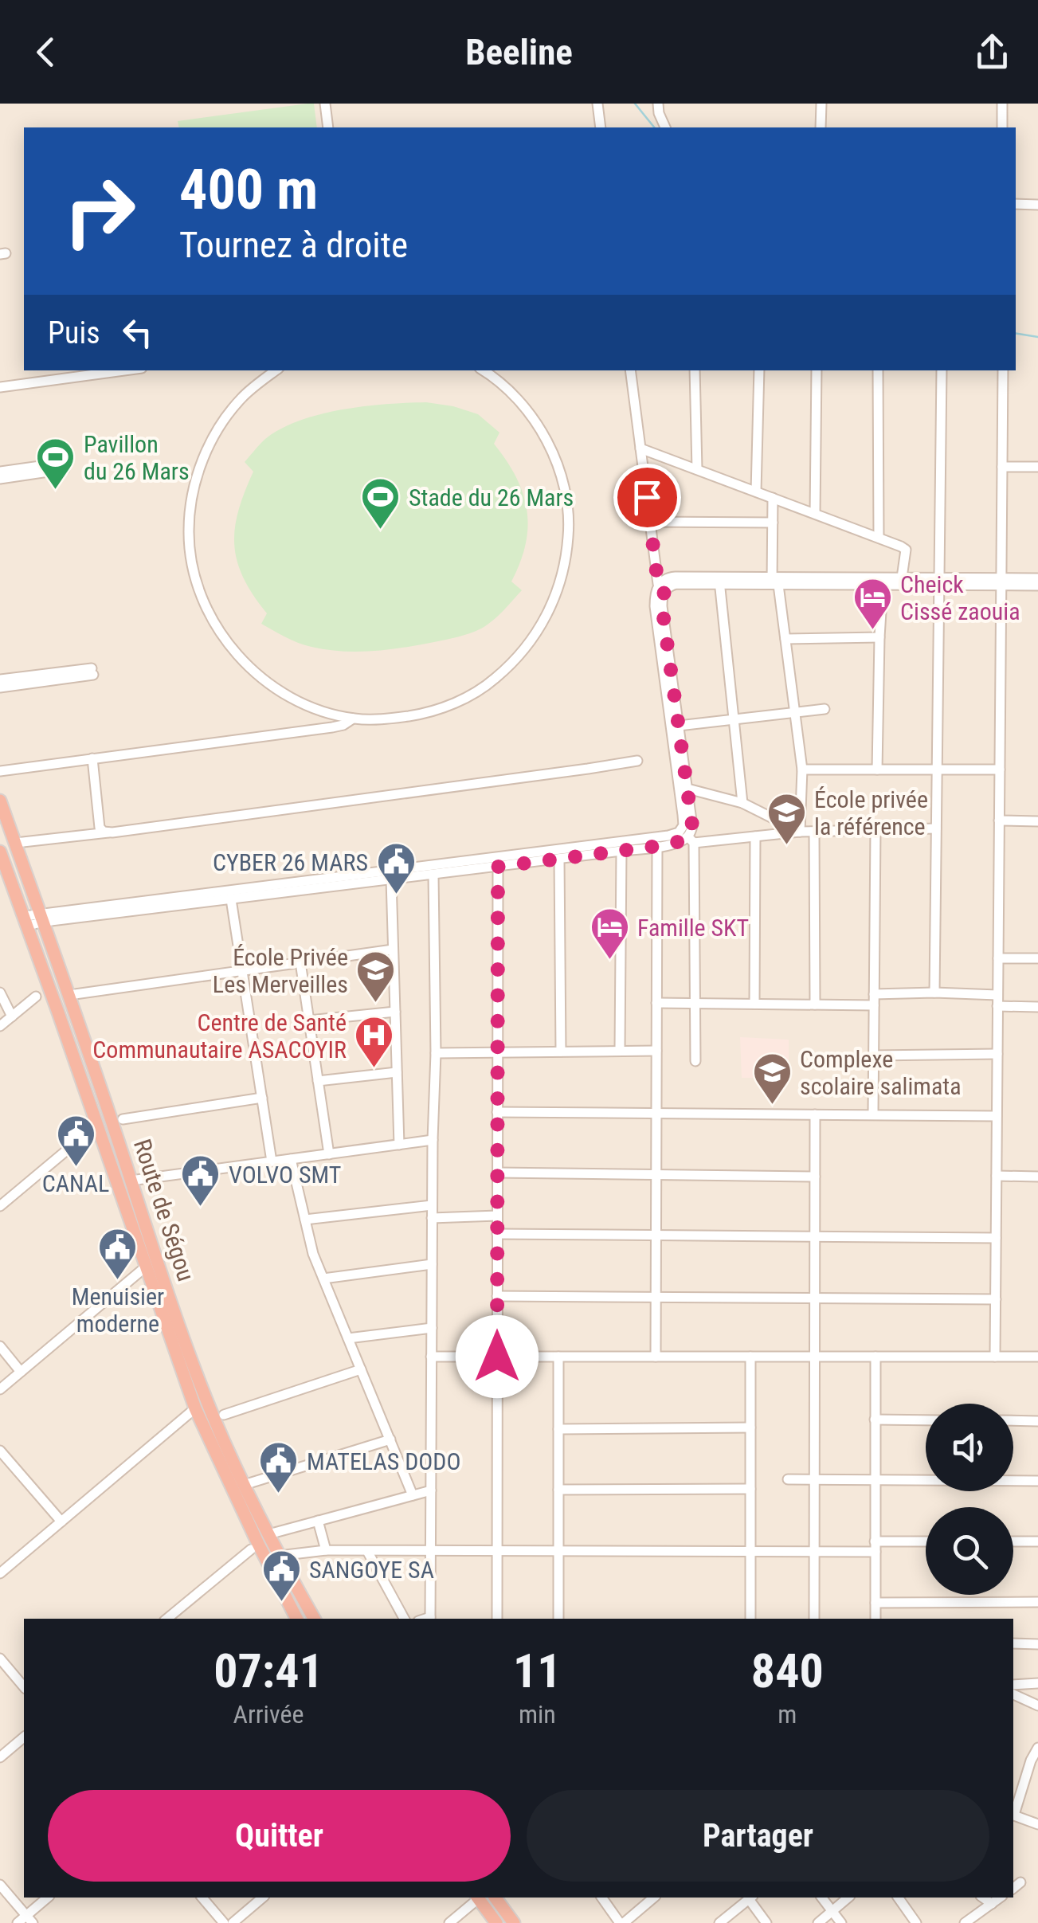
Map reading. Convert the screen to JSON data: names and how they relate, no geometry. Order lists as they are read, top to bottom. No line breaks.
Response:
{"streets":{"highway":["Route de Ségou"]},"places":{"sports":["Pavillon du 26 Mars","Stade du 26 Mars"],"hotel":["Cheick Cissé zaouia","Famille SKT"],"school or university":["École privée la référence","École Privée Les Merveilles","Complexe scolaire salimata"],"public building":["CYBER 26 MARS","CANAL","VOLVO SMT","Menuisier moderne","MATELAS DODO","SANGOYE SA"],"hospital":["Centre de Santé Communautaire ASACOYIR"]},"page":{"header":"Beeline","turn":["400 m","Tournez à droite"],"then":"Puis","eta":["07:41","Arrivée","11","min","840","m"],"buttons":["Quitter","Partager"]}}
